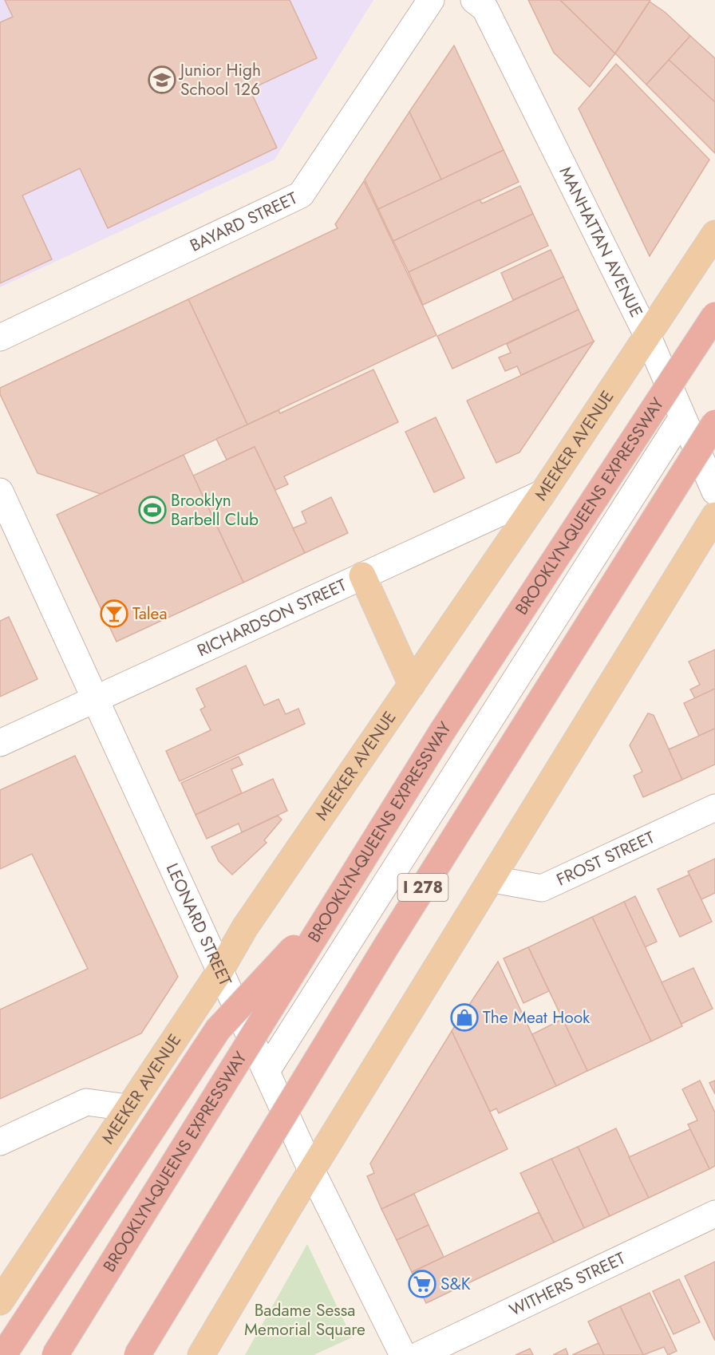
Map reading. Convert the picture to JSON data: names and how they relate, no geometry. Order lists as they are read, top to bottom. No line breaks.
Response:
{"streets":{"highway":["BROOKLYN-QUEENS EXPRESSWAY","I 278"],"main road":["MEEKER AVENUE"],"street":["BAYARD STREET","MANHATTAN AVENUE","RICHARDSON STREET","FROST STREET","LEONARD STREET","WITHERS STREET"]},"crossings":[["MANHATTAN AVENUE","MEEKER AVENUE"],["MEEKER AVENUE","RICHARDSON STREET"],["MEEKER AVENUE","LEONARD STREET"],["RICHARDSON STREET","LEONARD STREET"]],"parks":["Badame Sessa Memorial Square"],"places":{"school or university":["Junior High School 126"],"sports":["Brooklyn Barbell Club"],"bar":["Talea"],"shop":["The Meat Hook"],"supermarket":["S&K"]}}
